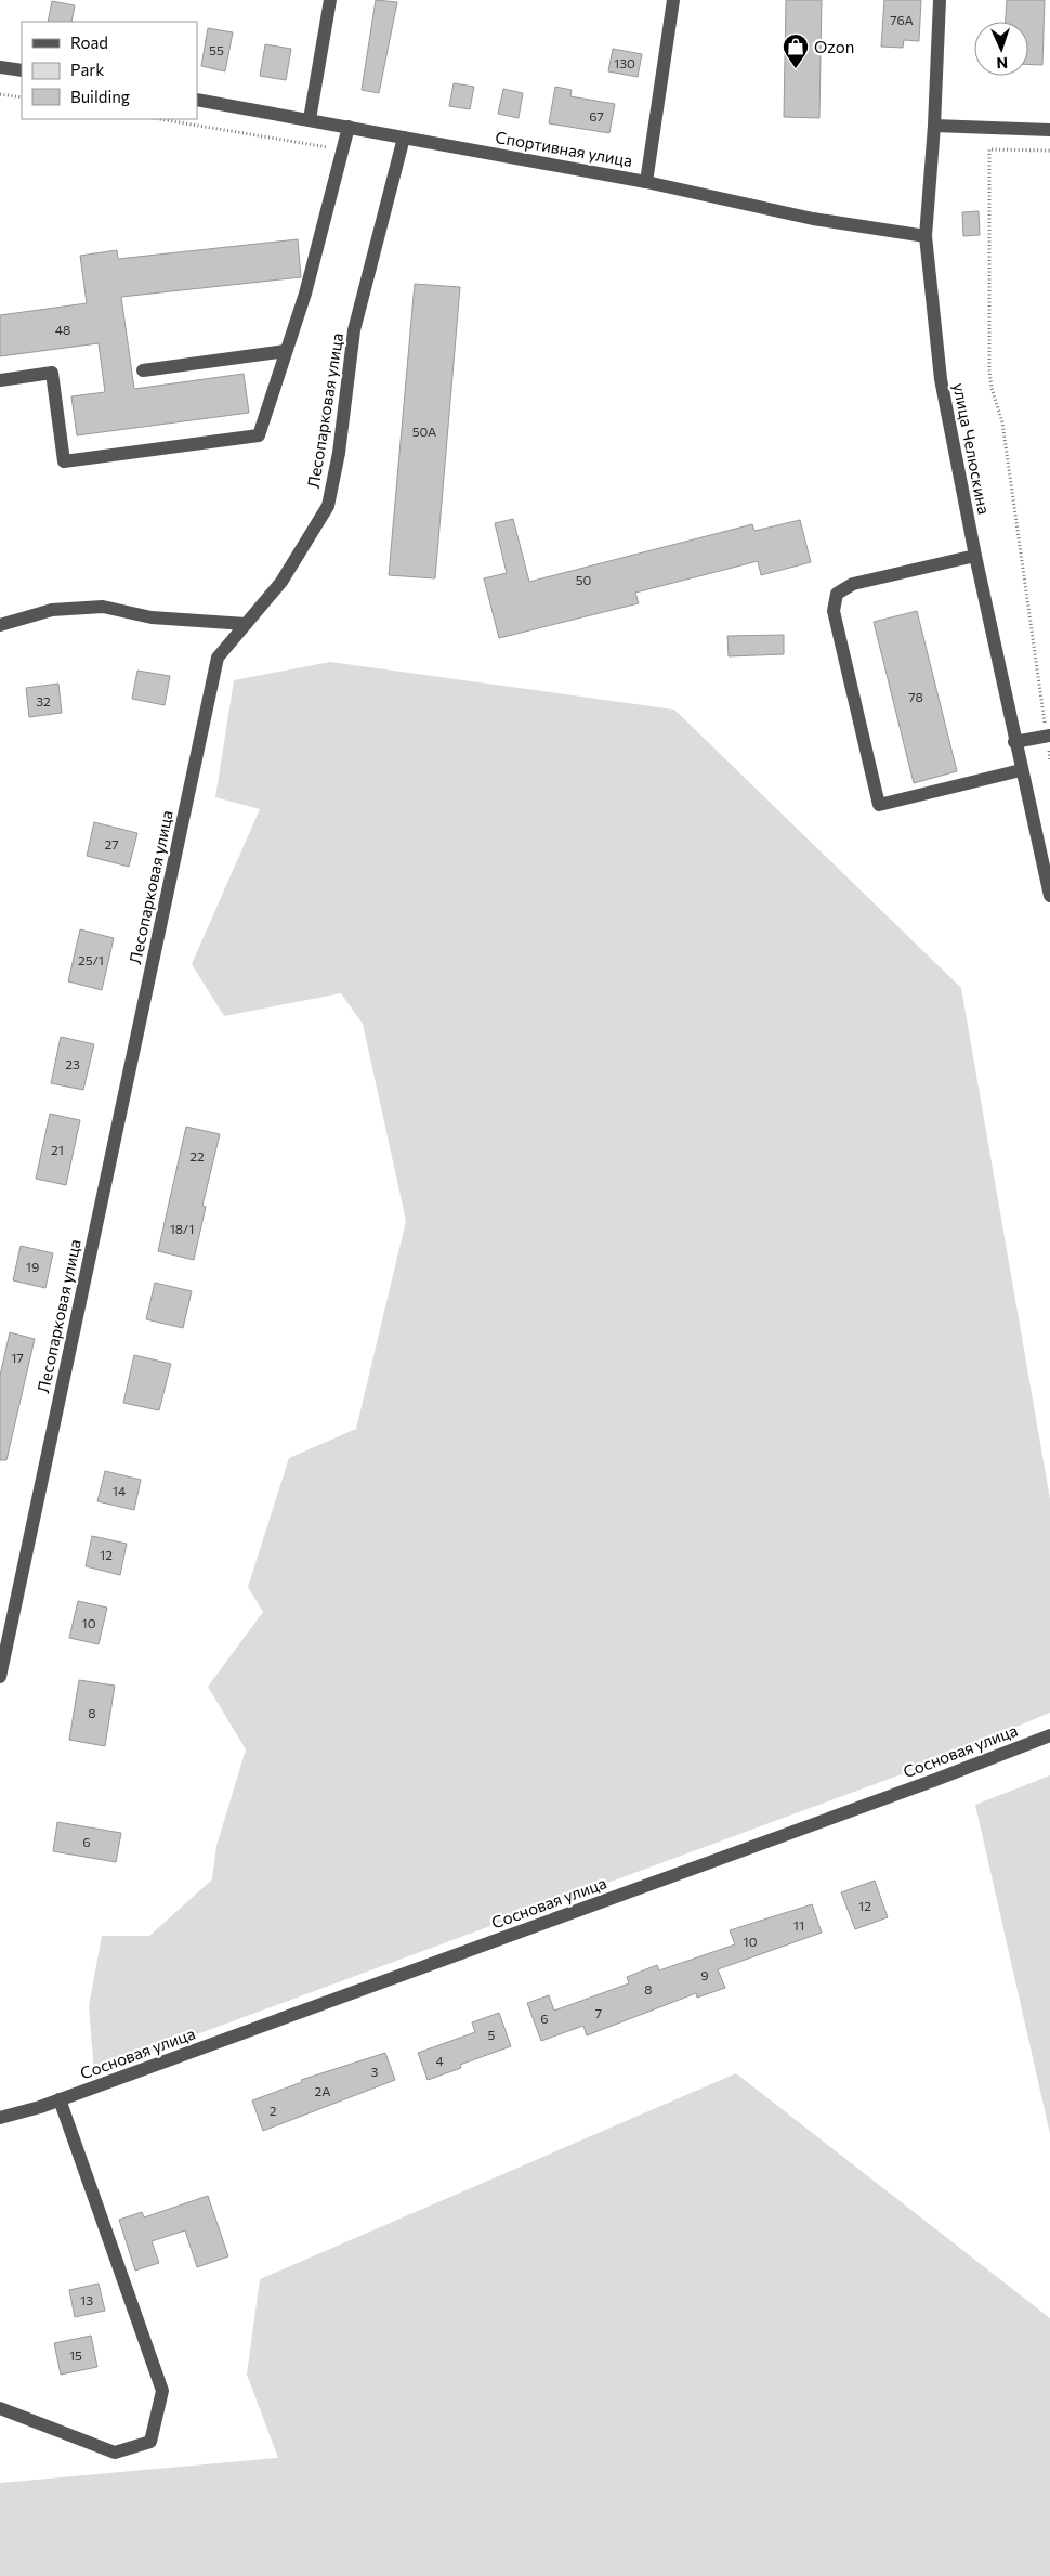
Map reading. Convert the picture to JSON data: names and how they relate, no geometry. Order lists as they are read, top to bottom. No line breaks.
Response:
{"streets":{"street":["Спортивная улица","Лесопарковая улица","улица Челюскина","Сосновая улица"]},"crossings":[["Спортивная улица","Лесопарковая улица"],["Спортивная улица","улица Челюскина"]],"places":{"shop":["Ozon"]},"house_numbers":["76А","55","130","67","48","50А","50","78","32","27","25/1","23","21","22","18/1","19","17","14","12","10","8","6","12","11","10","9","8","7","6","5","4","3","2А","2","13","15"],"legend":["Road","Park","Building"],"north":"bottom"}
